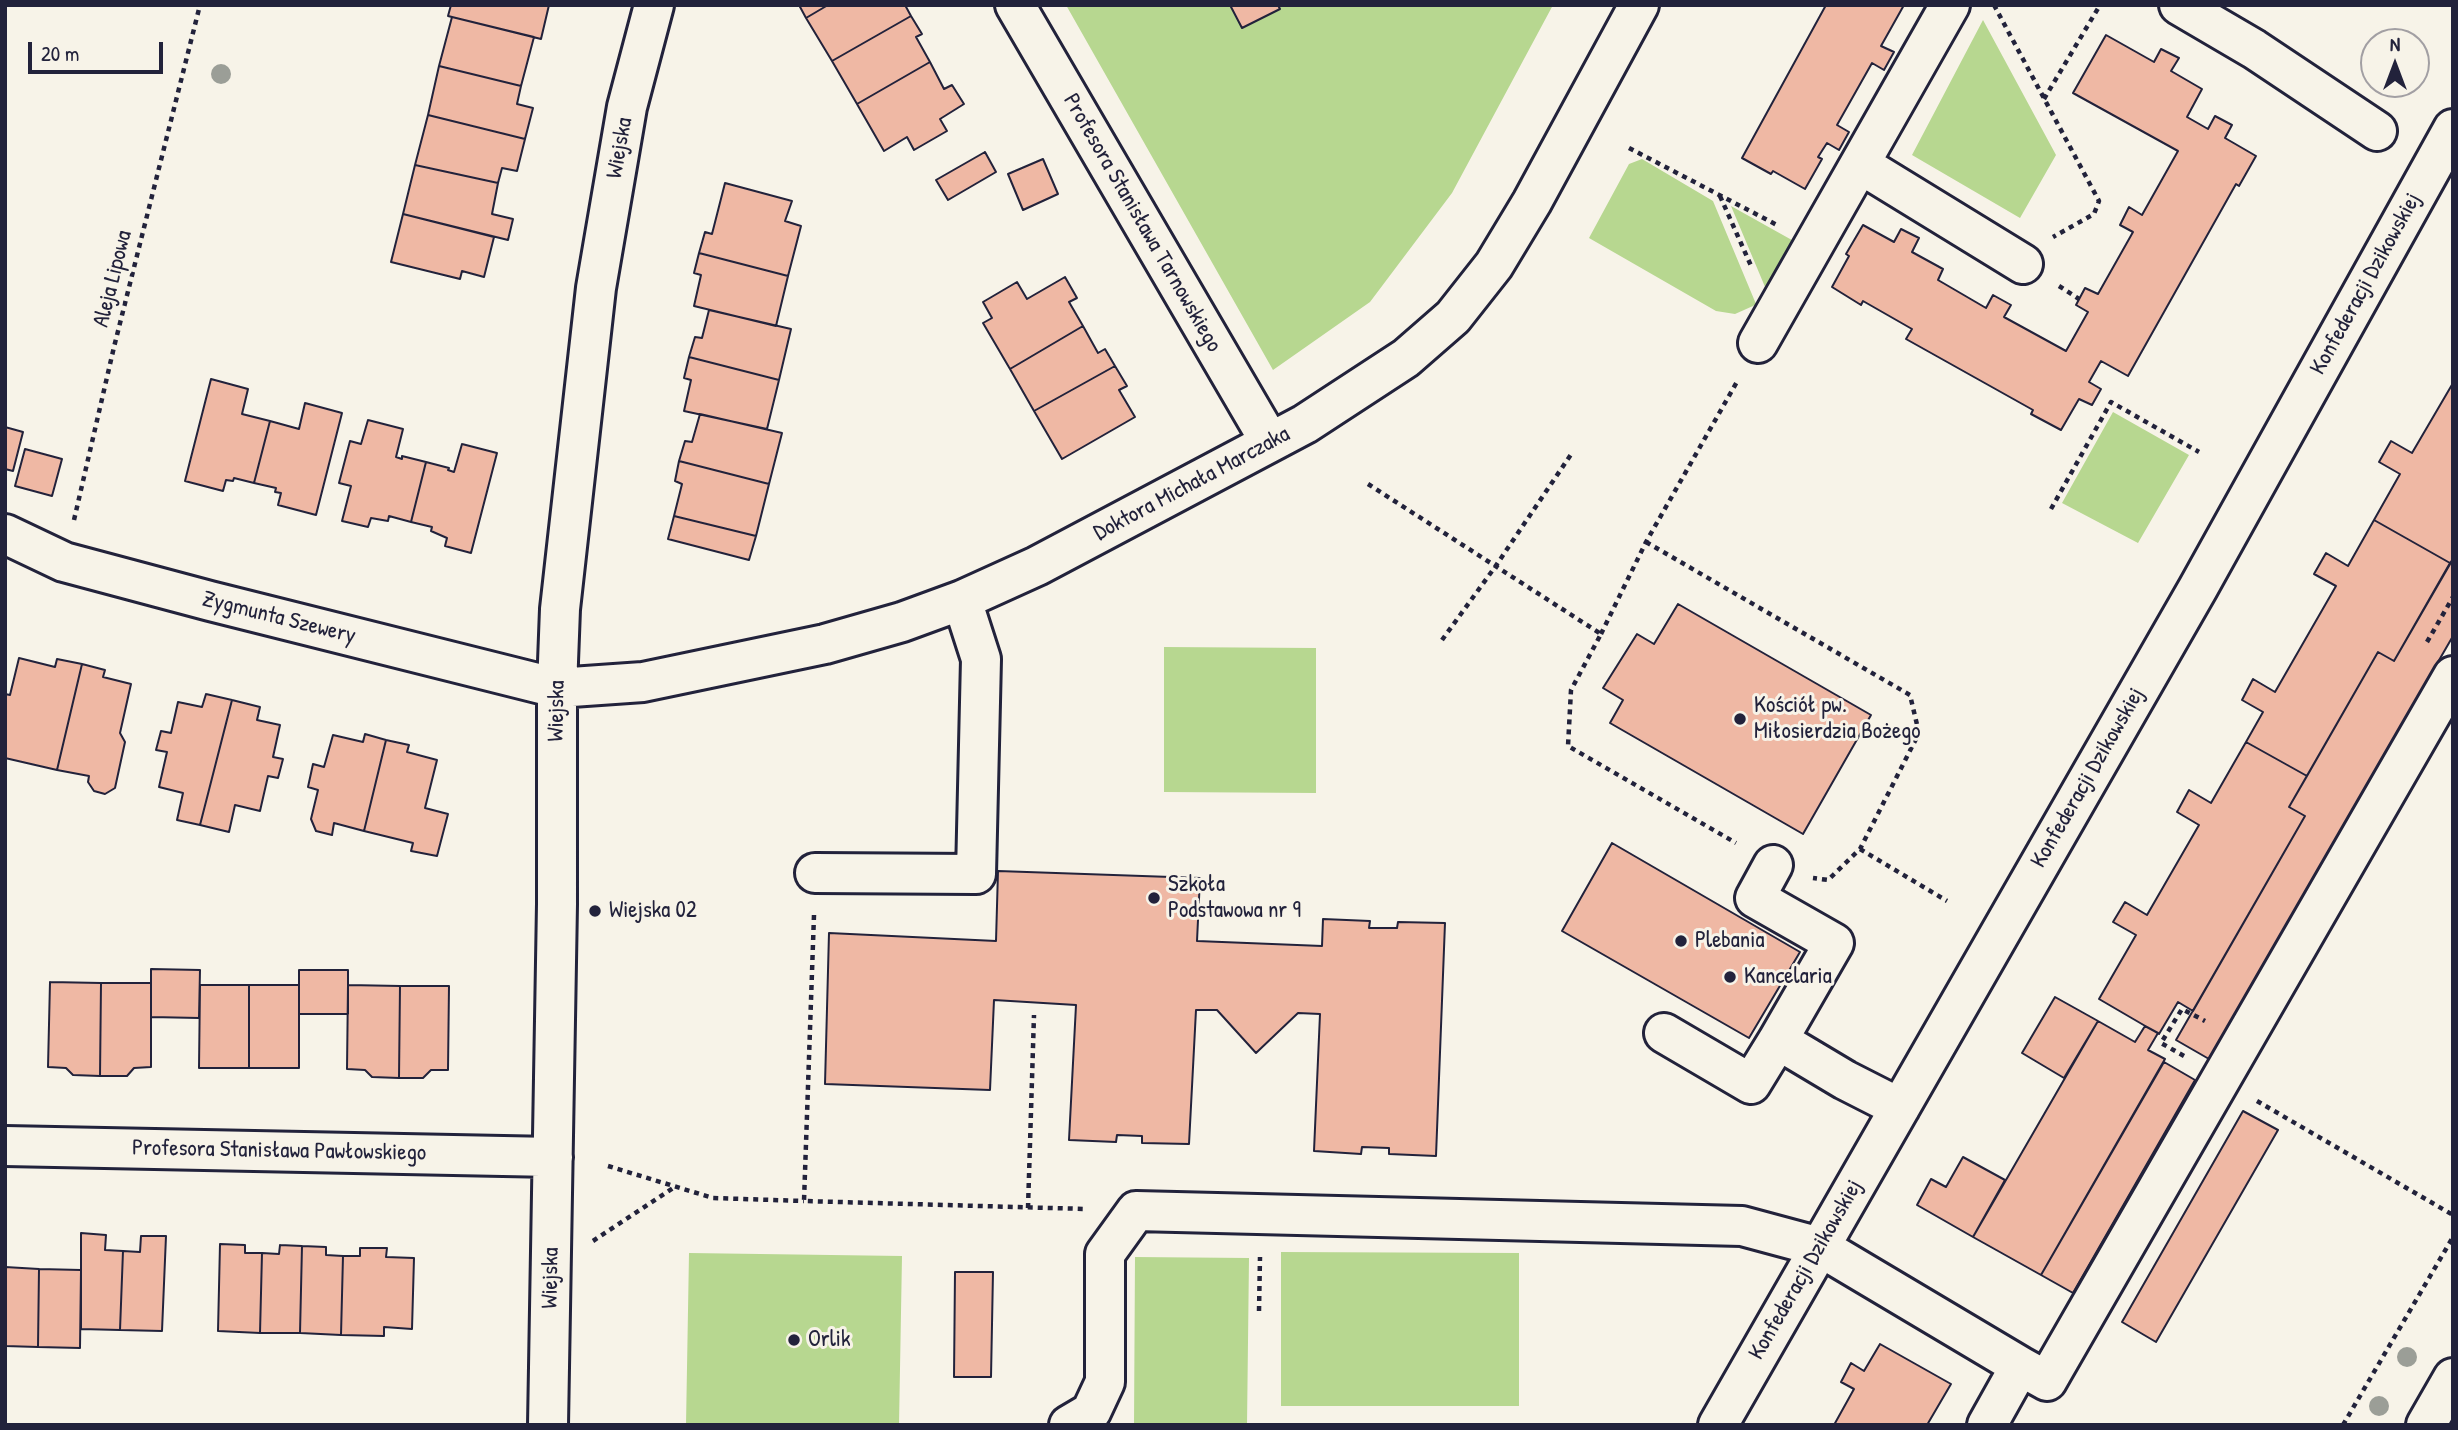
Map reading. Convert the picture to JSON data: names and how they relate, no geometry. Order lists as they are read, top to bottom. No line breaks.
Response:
{"streets":{"street":["Wiejska","Profesora Stanisława Tarnowskiego","Konfederacji Dzikowskiej","Doktora Michała Marczaka","Zygmunta Szewery","Profesora Stanisława Pawłowskiego"],"path":["Aleja Lipowa"]},"crossings":[["Wiejska","Doktora Michała Marczaka"],["Wiejska","Zygmunta Szewery"],["Wiejska","Profesora Stanisława Pawłowskiego"],["Profesora Stanisława Tarnowskiego","Doktora Michała Marczaka"],["Aleja Lipowa","Zygmunta Szewery"],["Doktora Michała Marczaka","Zygmunta Szewery"]],"places":["Kościół pw. Miłosierdzia Bożego","Szkoła Podstawowa nr 9","Wiejska 02","Plebania","Kancelaria","Orlik"],"scale_bar":"20 m","north":"top"}
